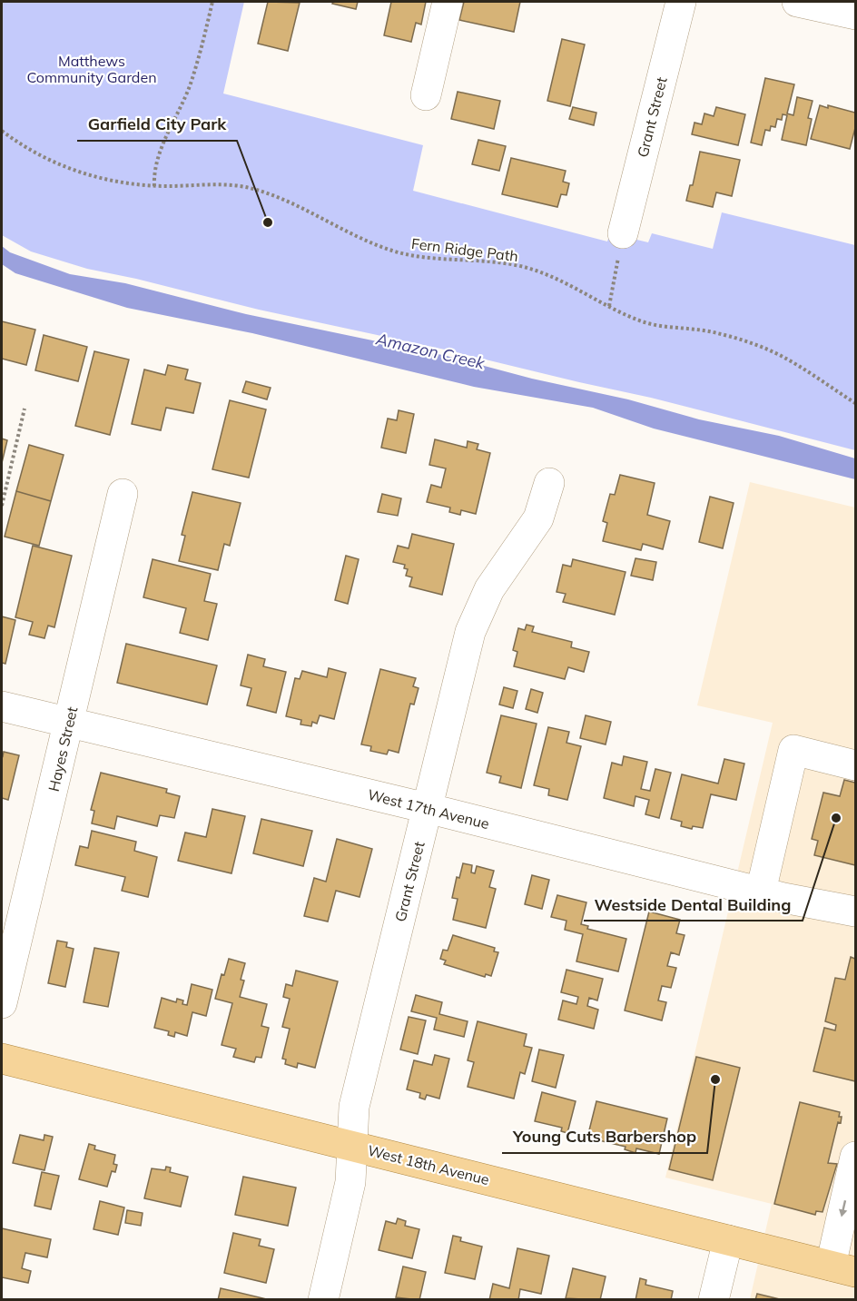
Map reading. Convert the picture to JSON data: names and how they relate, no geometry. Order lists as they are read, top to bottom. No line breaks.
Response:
{"streets":{"main road":["West 18th Avenue"],"street":["Grant Street","Hayes Street","West 17th Avenue"],"path":["Fern Ridge Path"]},"crossings":[["Grant Street","West 17th Avenue"],["Grant Street","West 18th Avenue"],["Hayes Street","West 17th Avenue"]],"water":["Amazon Creek"],"parks":["Matthews Community Garden"],"places":["Garfield City Park","Westside Dental Building","Young Cuts Barbershop"]}
